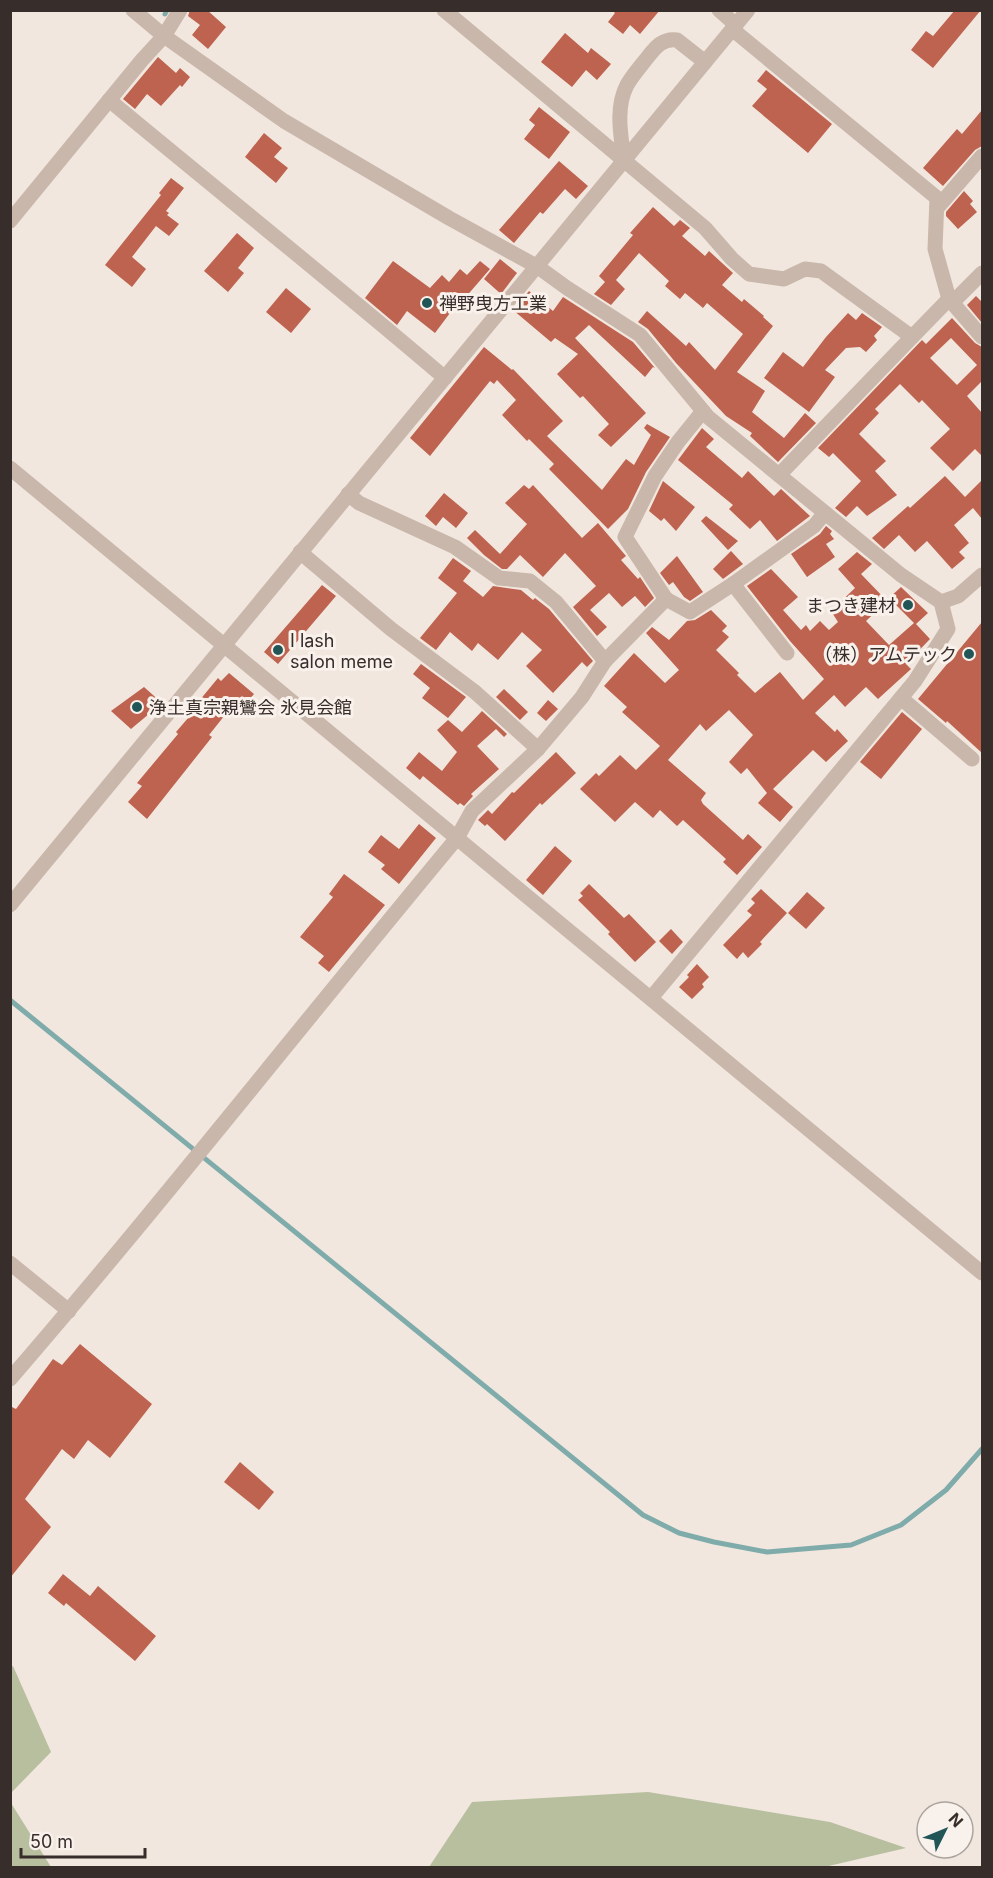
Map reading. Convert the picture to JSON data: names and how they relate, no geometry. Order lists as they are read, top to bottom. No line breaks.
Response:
{"places":["禅野曳方工業","まつき建材","I lash salon meme","（株）アムテック","浄土真宗親鸞会 氷見会館"],"scale_bar":"50 m","north":"top right"}
